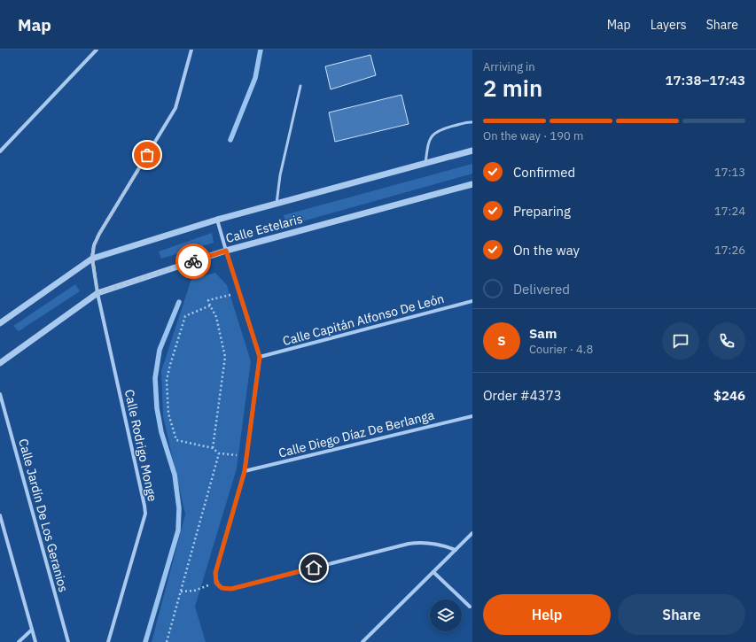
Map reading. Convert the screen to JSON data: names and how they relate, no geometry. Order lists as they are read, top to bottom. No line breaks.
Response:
{"streets":{"street":["Calle Estelaris","Calle Capitán Alfonso De León","Calle Diego Díaz De Berlanga","Calle Rodrigo Monge","Calle Jardín De Los Geranios"]},"crossings":[["Calle Estelaris","Calle Rodrigo Monge"]],"page":{"header":"Map","nav":["Map","Layers","Share"],"heading":["2 min","Arriving in","17:38–17:43"],"panel":["Sam","Courier · 4.8","Order #4373","$246"],"bar":"On the way · 190 m","list":[["Confirmed","17:13"],["Preparing","17:24"],["On the way","17:26"],"Delivered"],"round":"S","buttons":["Help","Share"]}}
